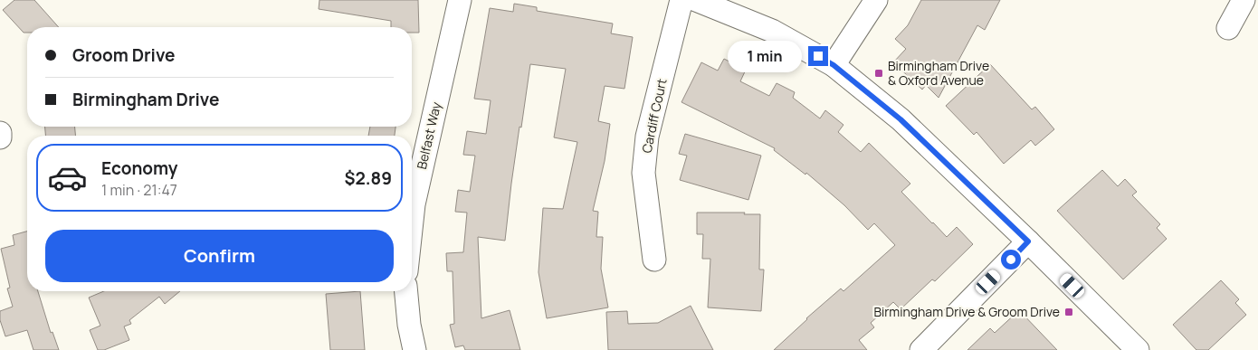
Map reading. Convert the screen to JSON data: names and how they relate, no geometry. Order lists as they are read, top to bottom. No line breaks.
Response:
{"streets":{"street":["Cardiff Court","Belfast Way"]},"places":{"transit":["Birmingham Drive & Oxford Avenue","Birmingham Drive & Groom Drive"]},"page":{"banner":["Groom Drive","Birmingham Drive"],"bubble":"1 min","list":[{"name":"Economy","note":"1 min · 21:47","value":"$2.89"}],"buttons":"Confirm"}}
